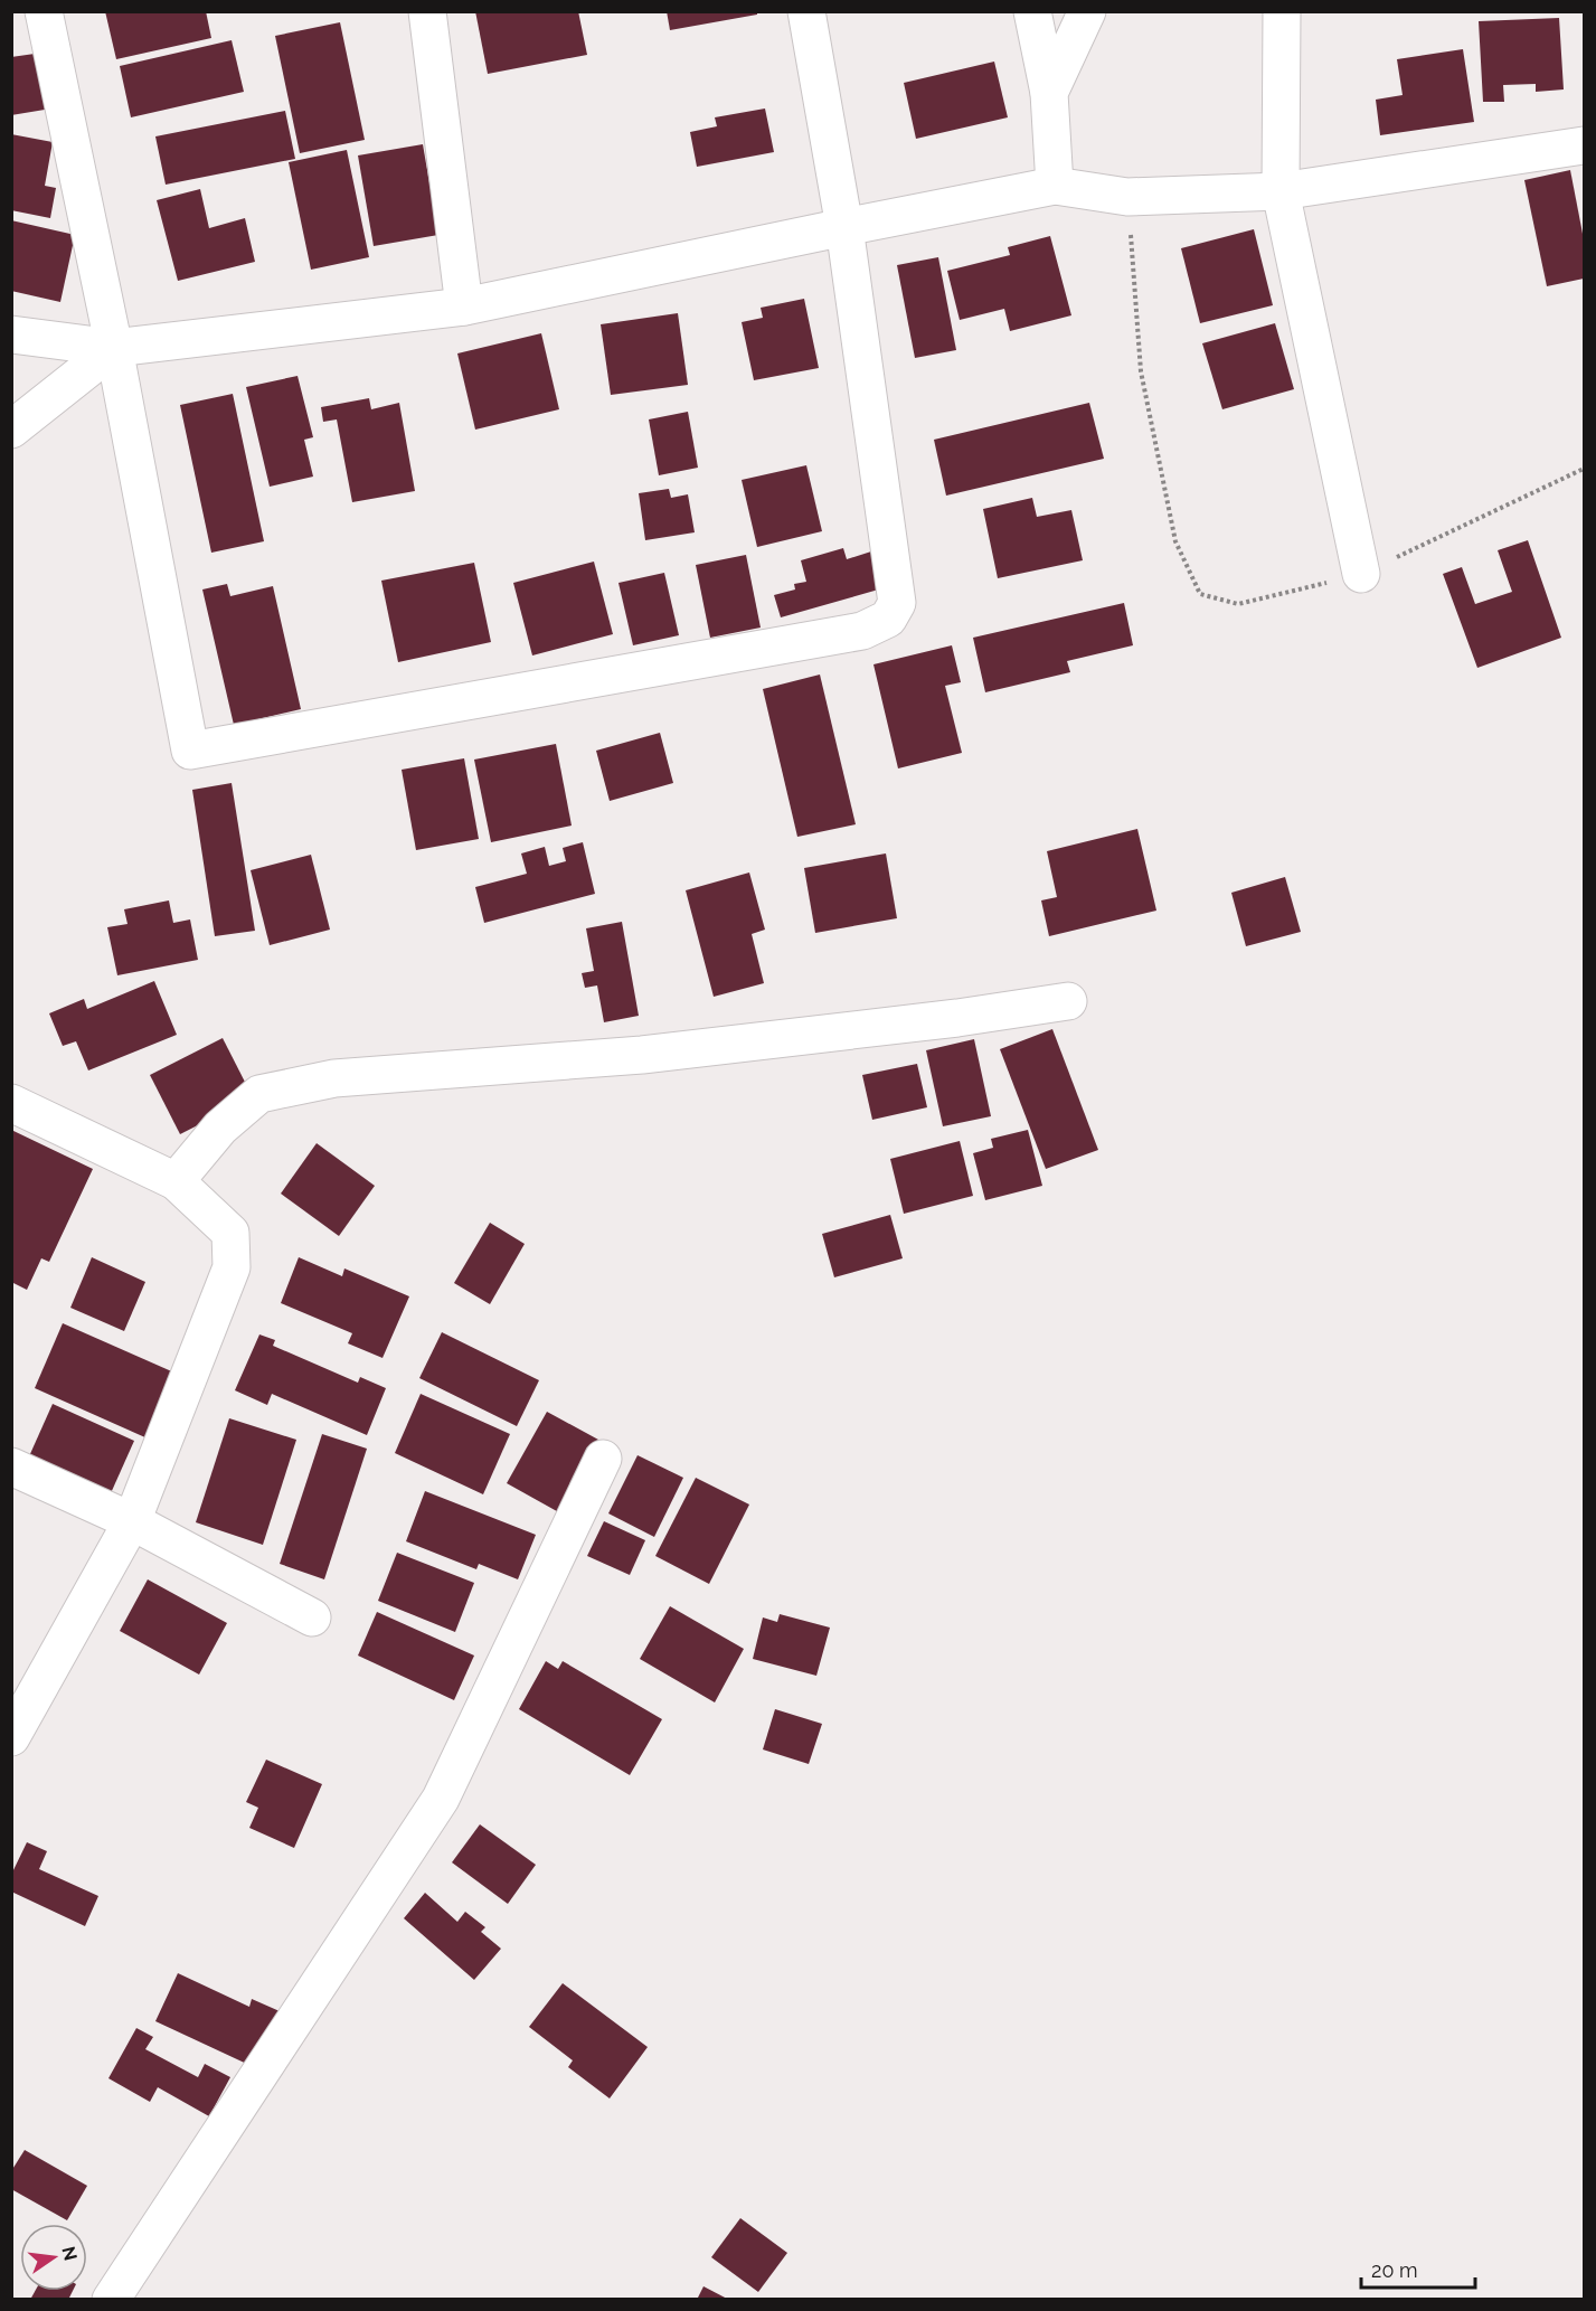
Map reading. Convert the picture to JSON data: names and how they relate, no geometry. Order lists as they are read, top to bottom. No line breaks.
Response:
{"scale_bar":"20 m","north":"right"}
